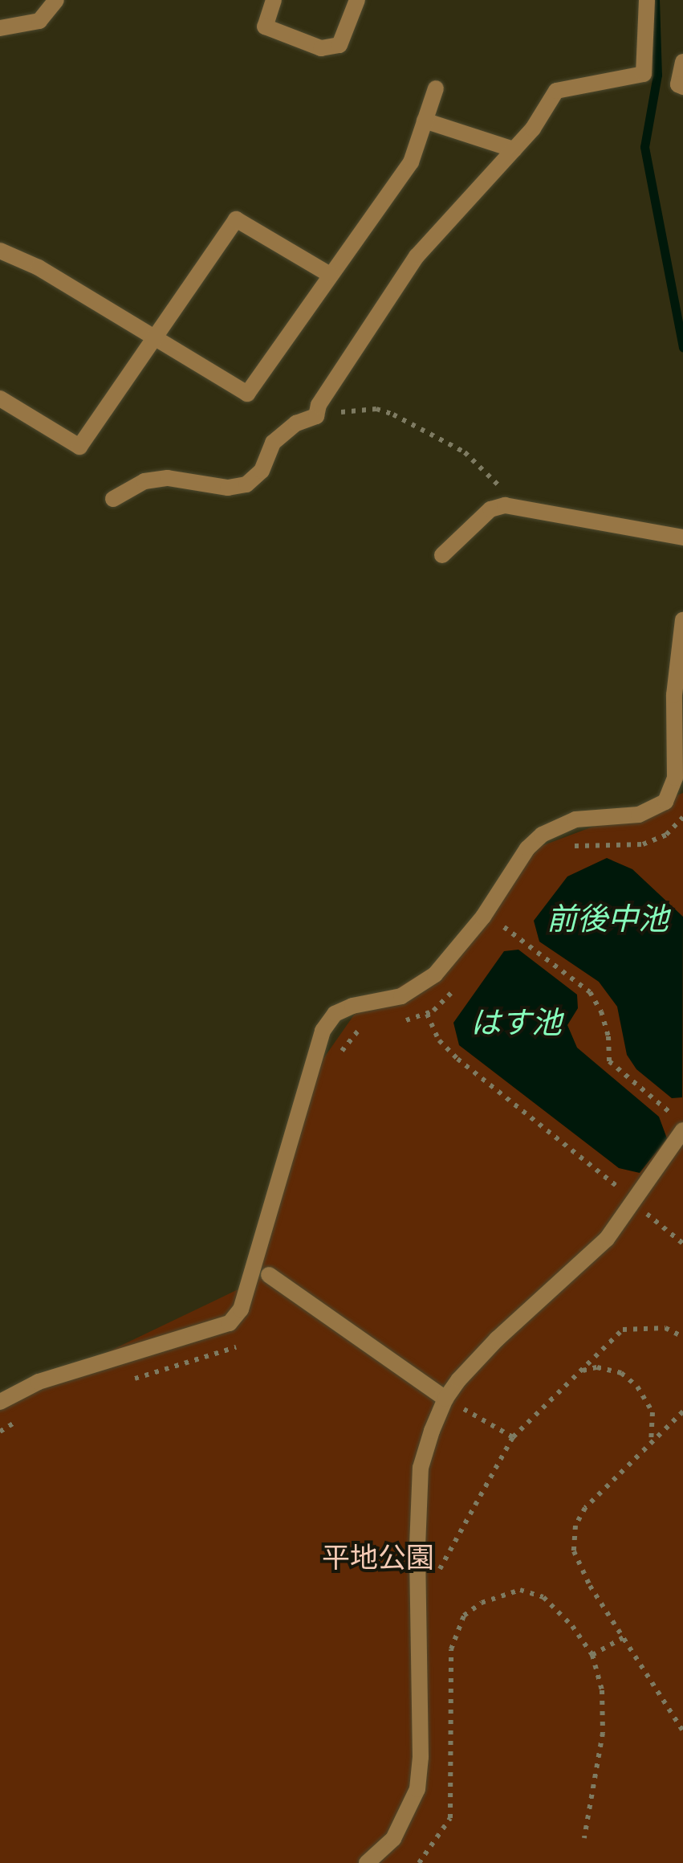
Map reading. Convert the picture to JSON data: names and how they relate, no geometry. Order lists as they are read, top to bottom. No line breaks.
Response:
{"water":["前後中池","はす池"],"parks":["平地公園"]}
